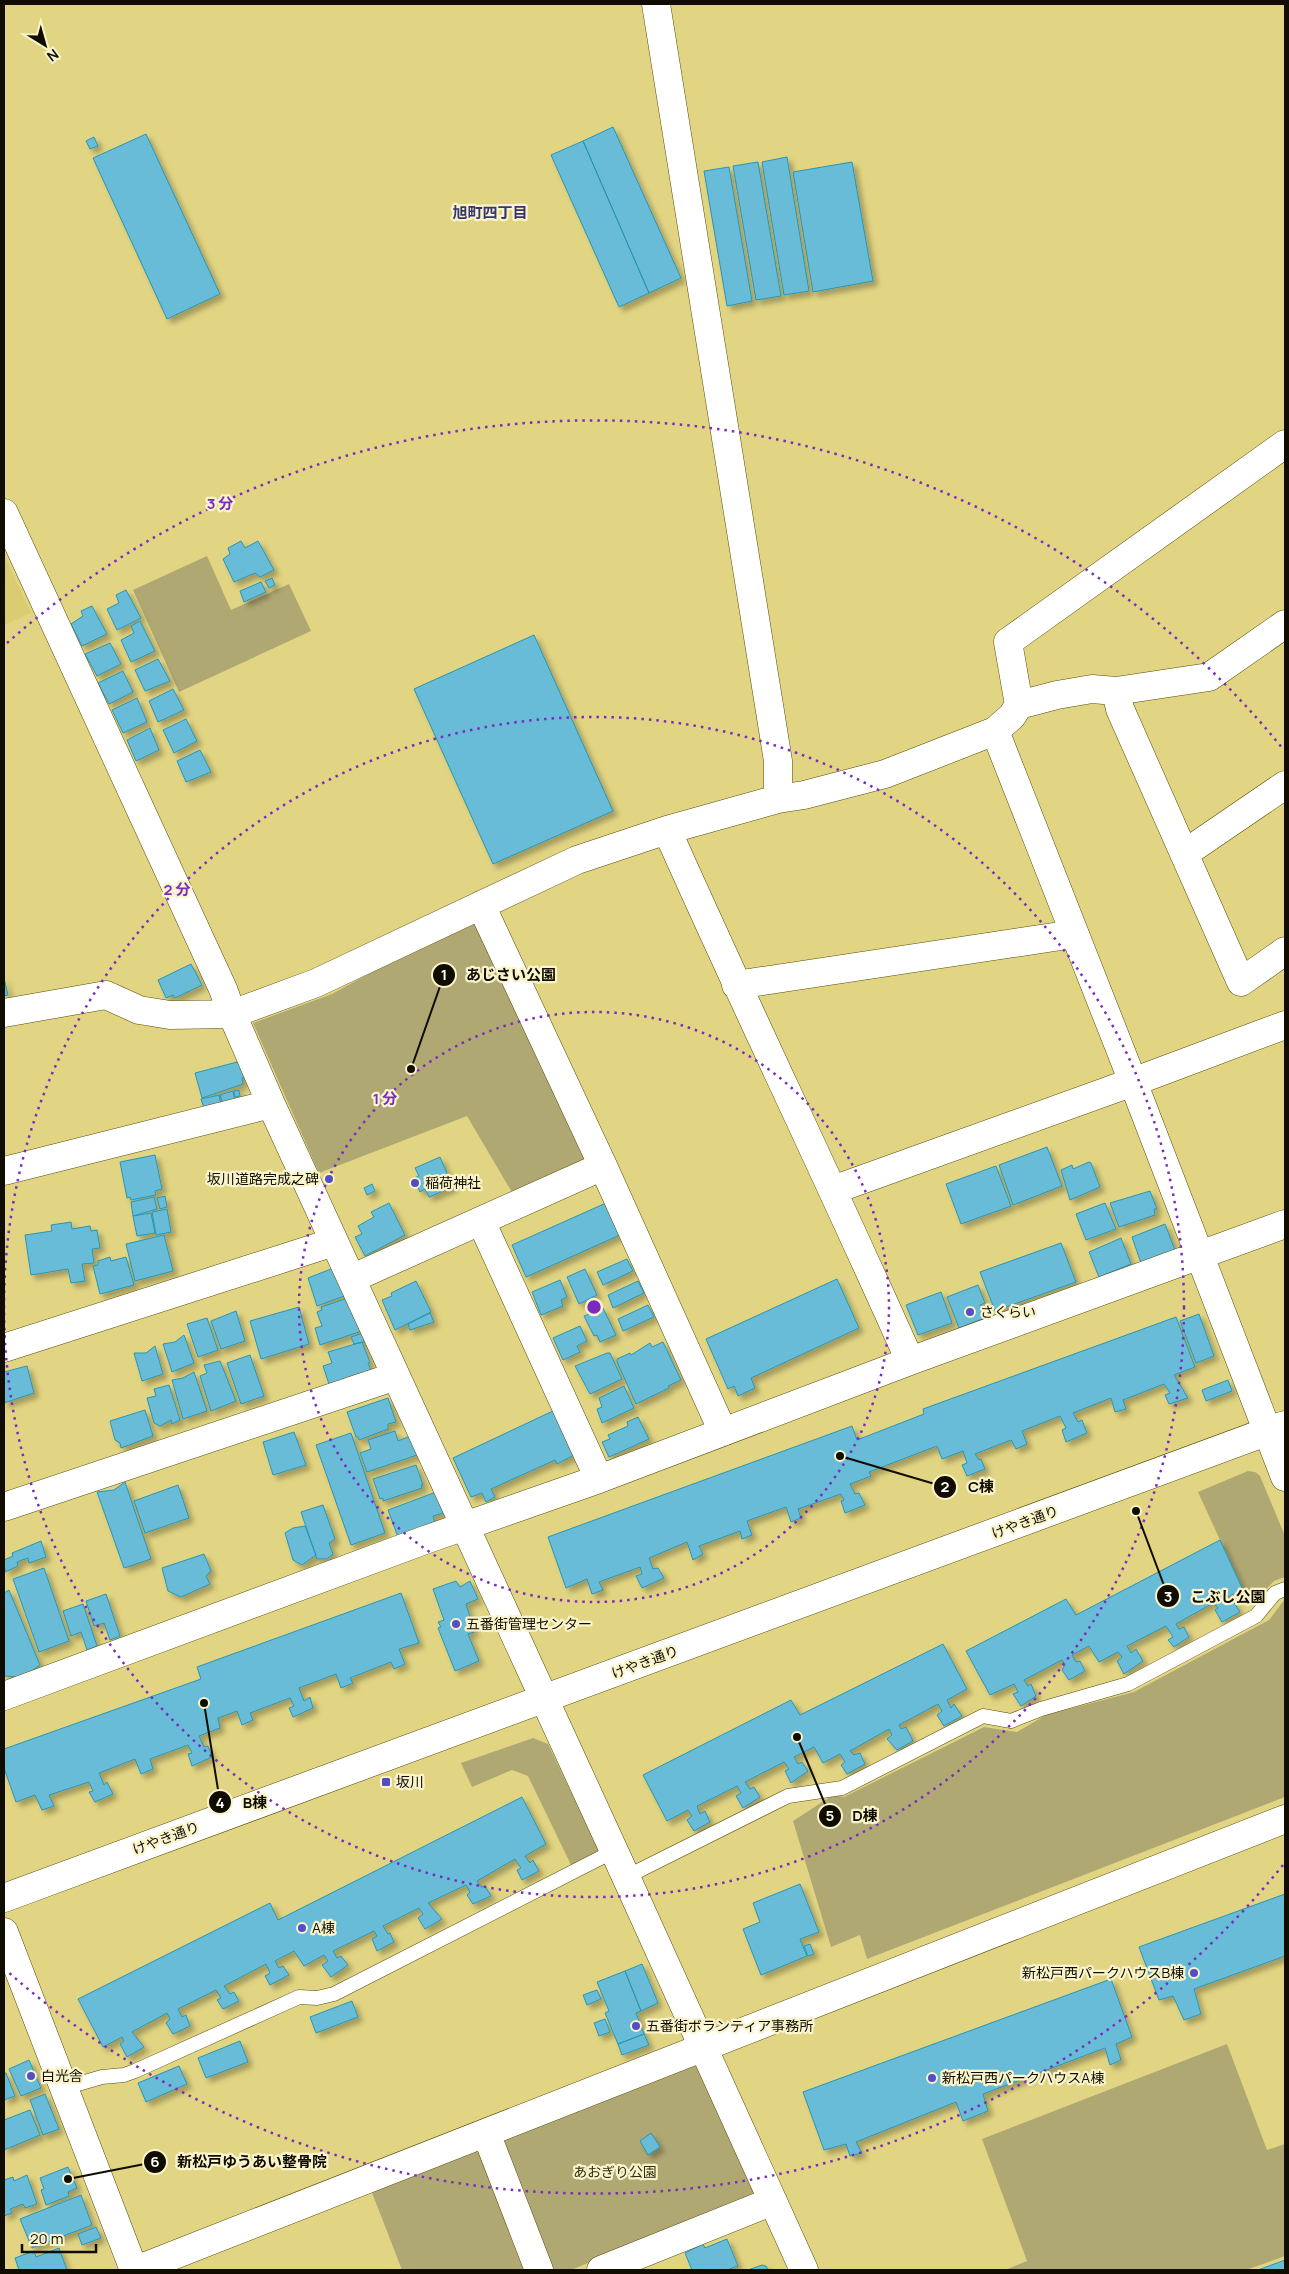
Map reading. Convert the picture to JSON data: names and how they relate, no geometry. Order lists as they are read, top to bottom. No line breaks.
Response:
{"streets":{"street":["けやき通り"]},"districts":["旭町四丁目"],"parks":["あおぎり公園"],"places":{"other":["あじさい公園","坂川道路完成之碑","稲荷神社","さくらい","C棟","こぶし公園","五番街管理センター","B棟","D棟","A棟","新松戸西パークハウスB棟","五番街ボランティア事務所","白光舎","新松戸西パークハウスA棟","新松戸ゆうあい整骨院"],"transit":["坂川"]},"scale_bar":"20 m","north":"bottom right","rings":["3 分","2 分","1 分"]}
